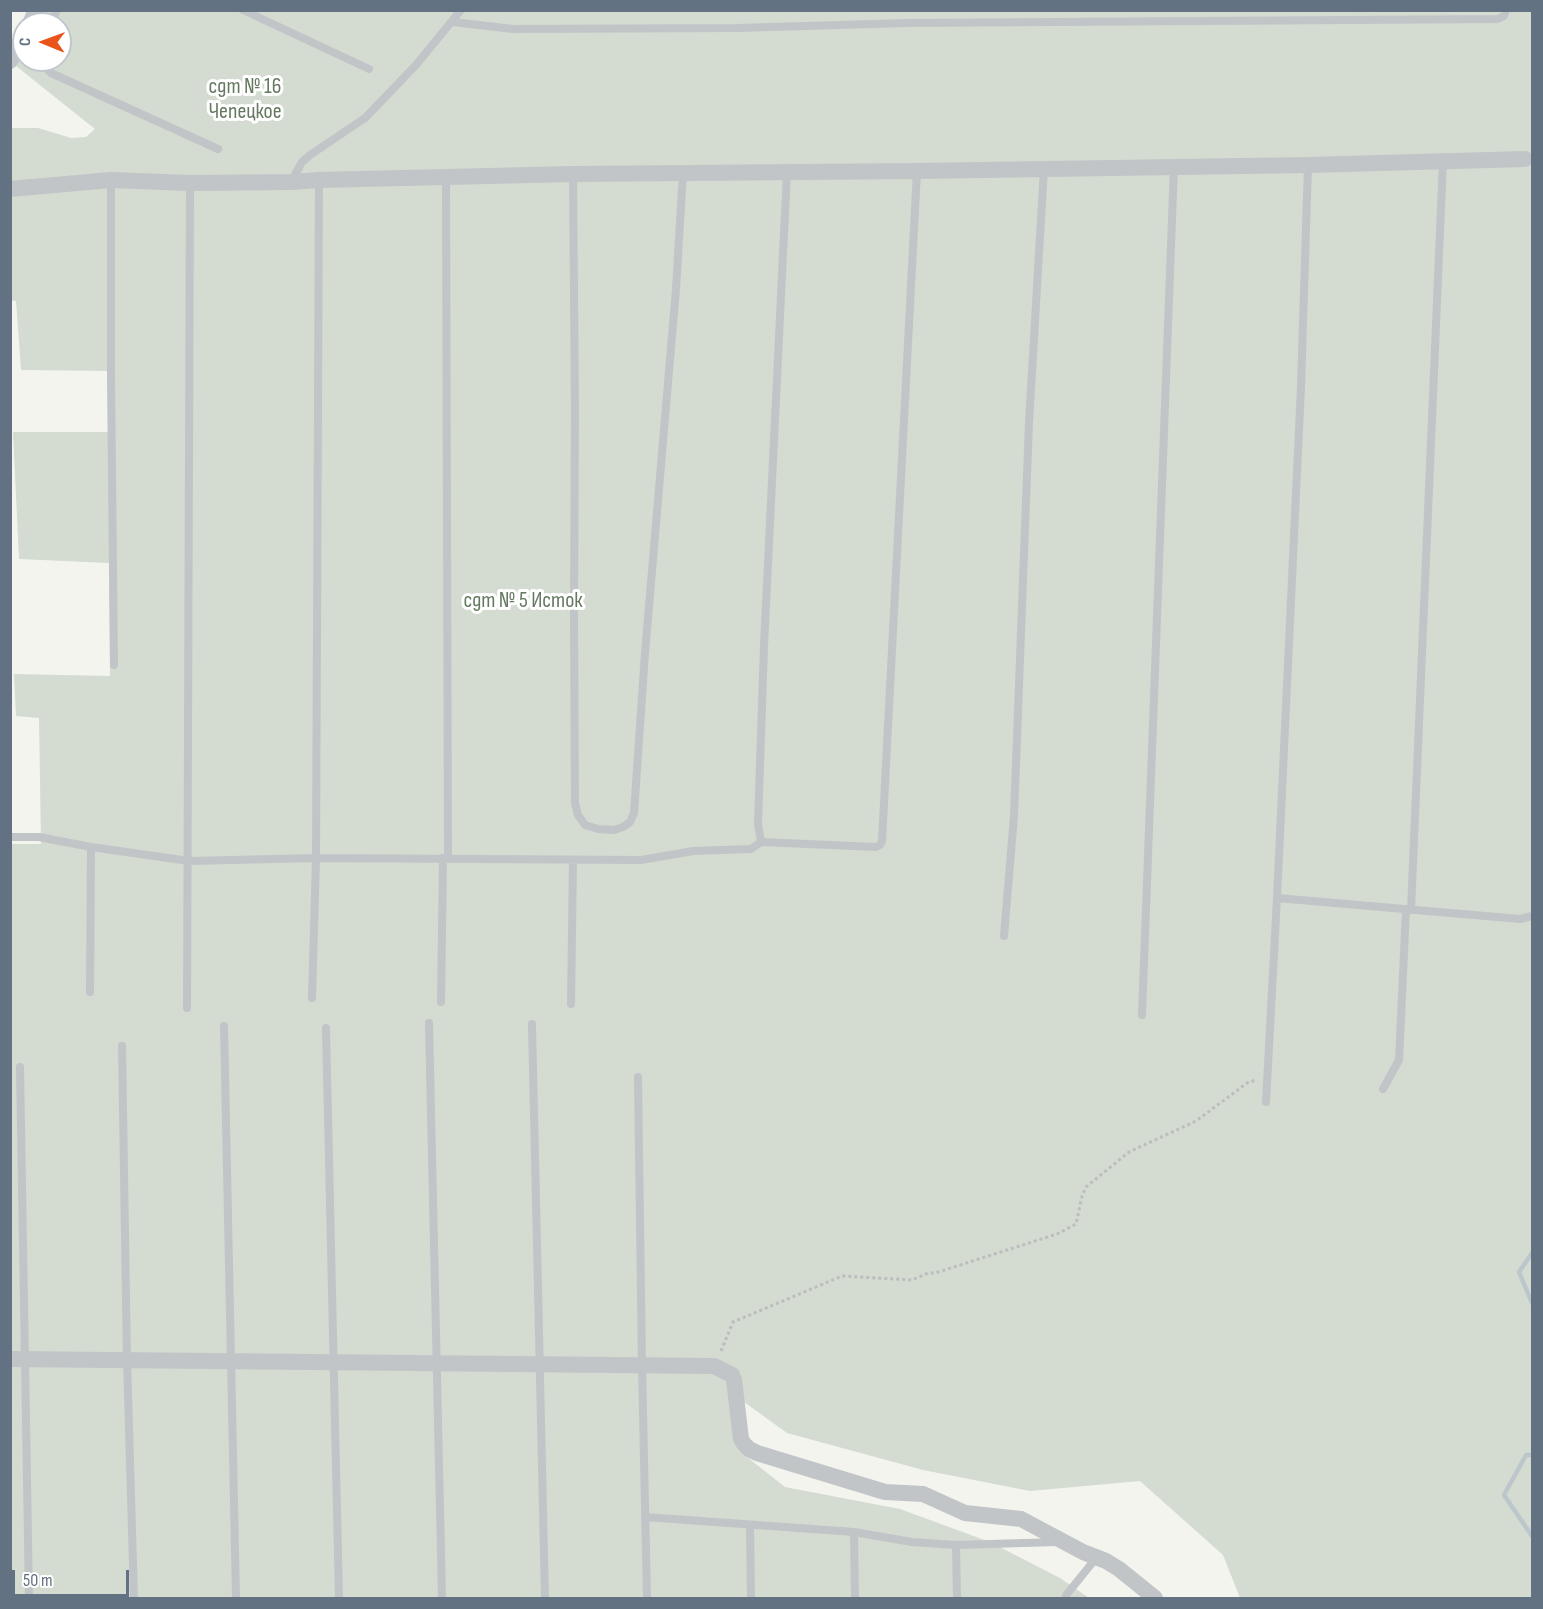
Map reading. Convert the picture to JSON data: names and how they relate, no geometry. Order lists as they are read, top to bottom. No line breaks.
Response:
{"parks":["сдт № 16 Чепецкое","сдт № 5 Исток"],"scale_bar":"50 m","north":"left"}
